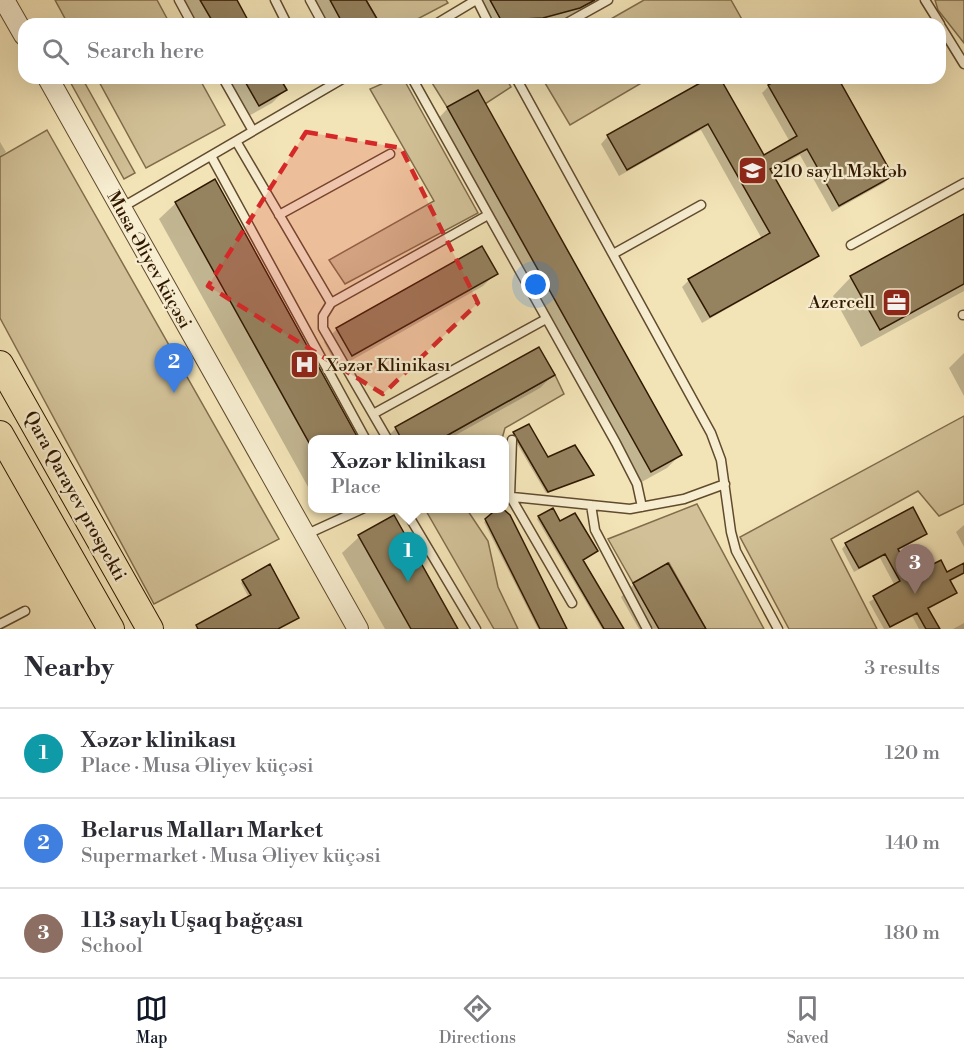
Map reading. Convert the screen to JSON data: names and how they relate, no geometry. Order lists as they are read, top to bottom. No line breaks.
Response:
{"streets":{"main road":["Qara Qarayev prospekti"],"street":["Musa Əliyev küçəsi"]},"places":{"school or university":["210 saylı Məktəb"],"office":["Azercell"],"hospital":["Xəzər Klinikası"]},"page":{"search":"Search here","pins":["2","1","3"],"popup":["Xəzər klinikası","Place"],"heading":["Nearby","3 results"],"list":[{"mark":"1","name":"Xəzər klinikası","note":"Place · Musa Əliyev küçəsi","value":"120 m"},{"mark":"2","name":"Belarus Malları Market","note":"Supermarket · Musa Əliyev küçəsi","value":"140 m"},{"mark":"3","name":"113 saylı Uşaq bağçası","note":"School","value":"180 m"}],"nav":["Map","Directions","Saved"]}}
